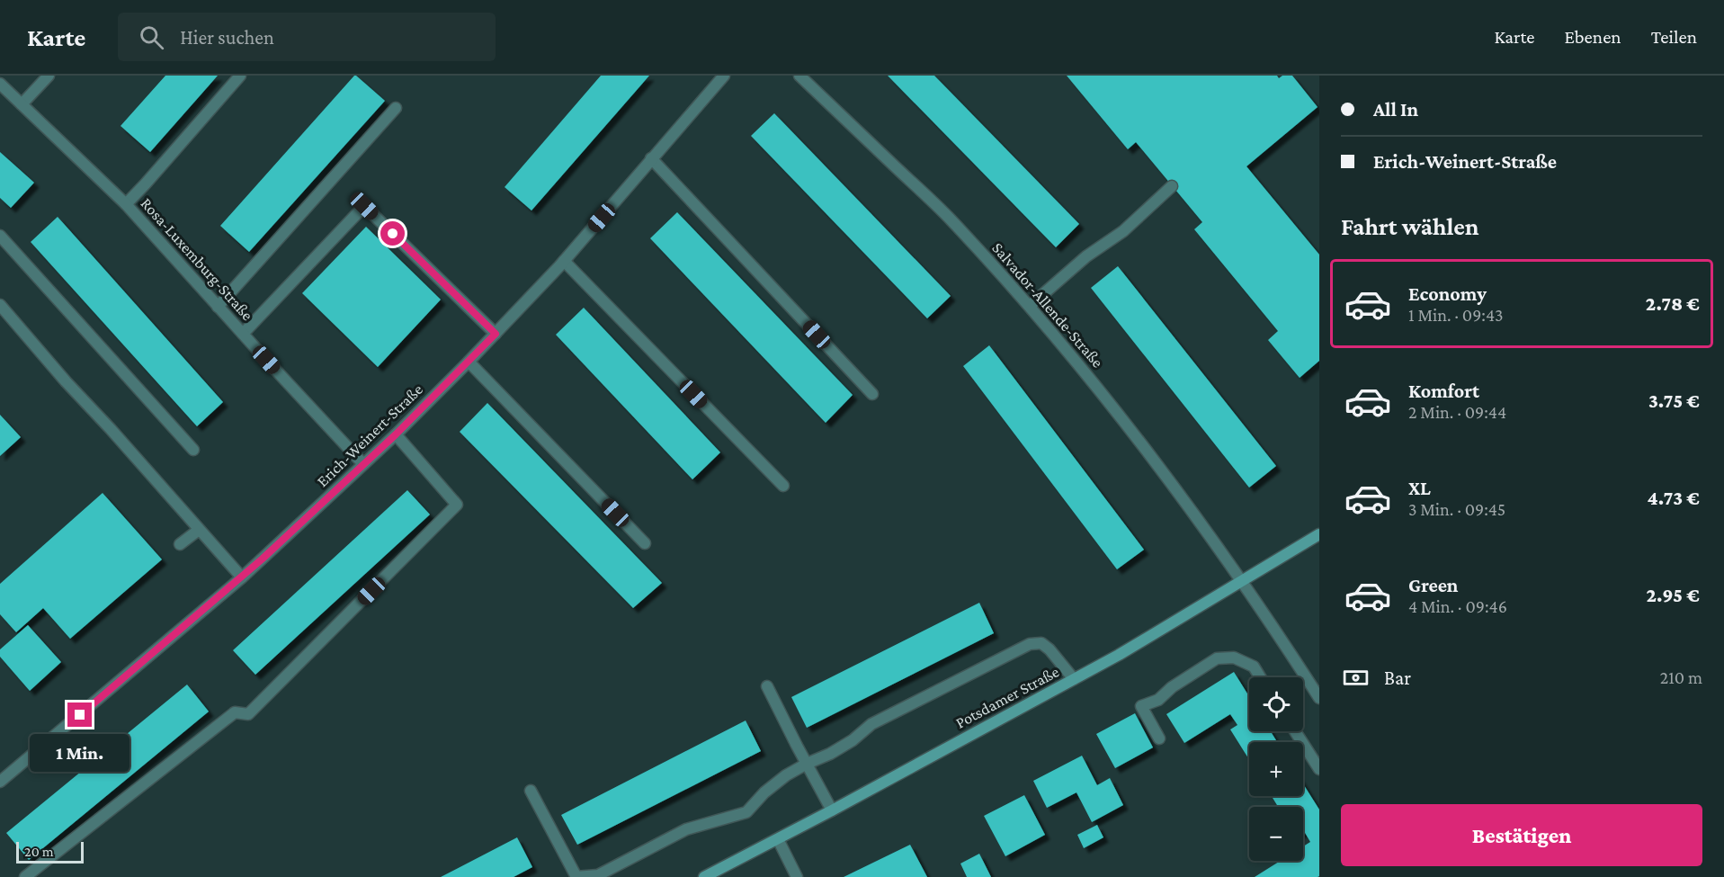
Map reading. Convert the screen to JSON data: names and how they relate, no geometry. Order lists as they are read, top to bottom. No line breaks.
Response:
{"streets":{"main road":["Potsdamer Straße"],"street":["Rosa-Luxemburg-Straße","Salvador-Allende-Straße","Erich-Weinert-Straße"]},"crossings":[["Rosa-Luxemburg-Straße","Erich-Weinert-Straße"],["Salvador-Allende-Straße","Potsdamer Straße"]],"scale_bar":"20 m","page":{"header":"Karte","search":"Hier suchen","nav":["Karte","Ebenen","Teilen"],"banner":["All In","Erich-Weinert-Straße"],"heading":"Fahrt wählen","list":[{"name":"Economy","note":"1 Min. · 09:43","value":"2.78 €"},{"name":"Komfort","note":"2 Min. · 09:44","value":"3.75 €"},{"name":"XL","note":"3 Min. · 09:45","value":"4.73 €"},{"name":"Green","note":"4 Min. · 09:46","value":"2.95 €"}],"pay":["Bar","210 m"],"map_buttons":["+","−"],"bubble":"1 Min.","buttons":"Bestätigen","scale":"20 m"}}
